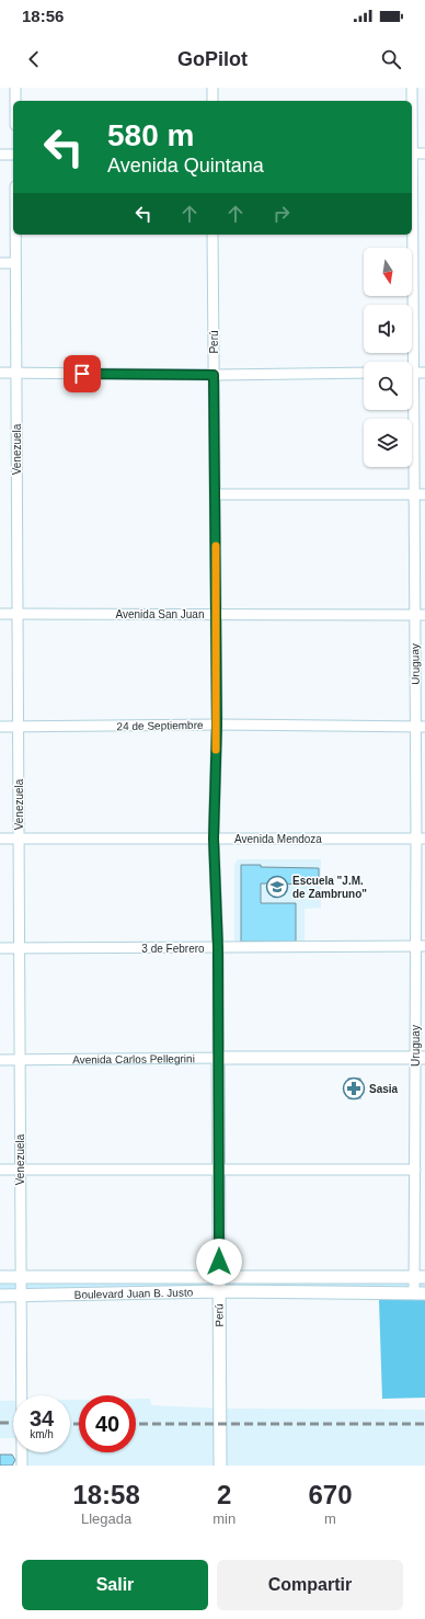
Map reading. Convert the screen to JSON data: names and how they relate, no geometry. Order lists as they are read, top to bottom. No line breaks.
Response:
{"streets":{"street":["Perú","Venezuela","Avenida San Juan","Uruguay","24 de Septiembre","Avenida Mendoza","3 de Febrero","Avenida Carlos Pellegrini","Boulevard Juan B. Justo"]},"crossings":[["Perú","Avenida San Juan"],["Perú","24 de Septiembre"],["Perú","Avenida Mendoza"],["Perú","3 de Febrero"],["Perú","Avenida Carlos Pellegrini"],["Perú","Boulevard Juan B. Justo"],["Venezuela","Avenida San Juan"],["Venezuela","24 de Septiembre"],["Venezuela","Avenida Mendoza"],["Venezuela","3 de Febrero"],["Venezuela","Avenida Carlos Pellegrini"],["Venezuela","Boulevard Juan B. Justo"],["Avenida San Juan","Uruguay"],["Uruguay","24 de Septiembre"],["Uruguay","Avenida Mendoza"],["Uruguay","3 de Febrero"],["Uruguay","Avenida Carlos Pellegrini"],["Uruguay","Boulevard Juan B. Justo"]],"places":{"school or university":["Escuela \"J.M. de Zambruno\""],"pharmacy":["Sasia"]},"north":"bottom","page":{"status":"18:56","header":"GoPilot","turn":["580 m","Avenida Quintana"],"speed":"34 km/h","limit":"40","eta":["18:58","Llegada","2","min","670","m"],"buttons":["Salir","Compartir"]}}
